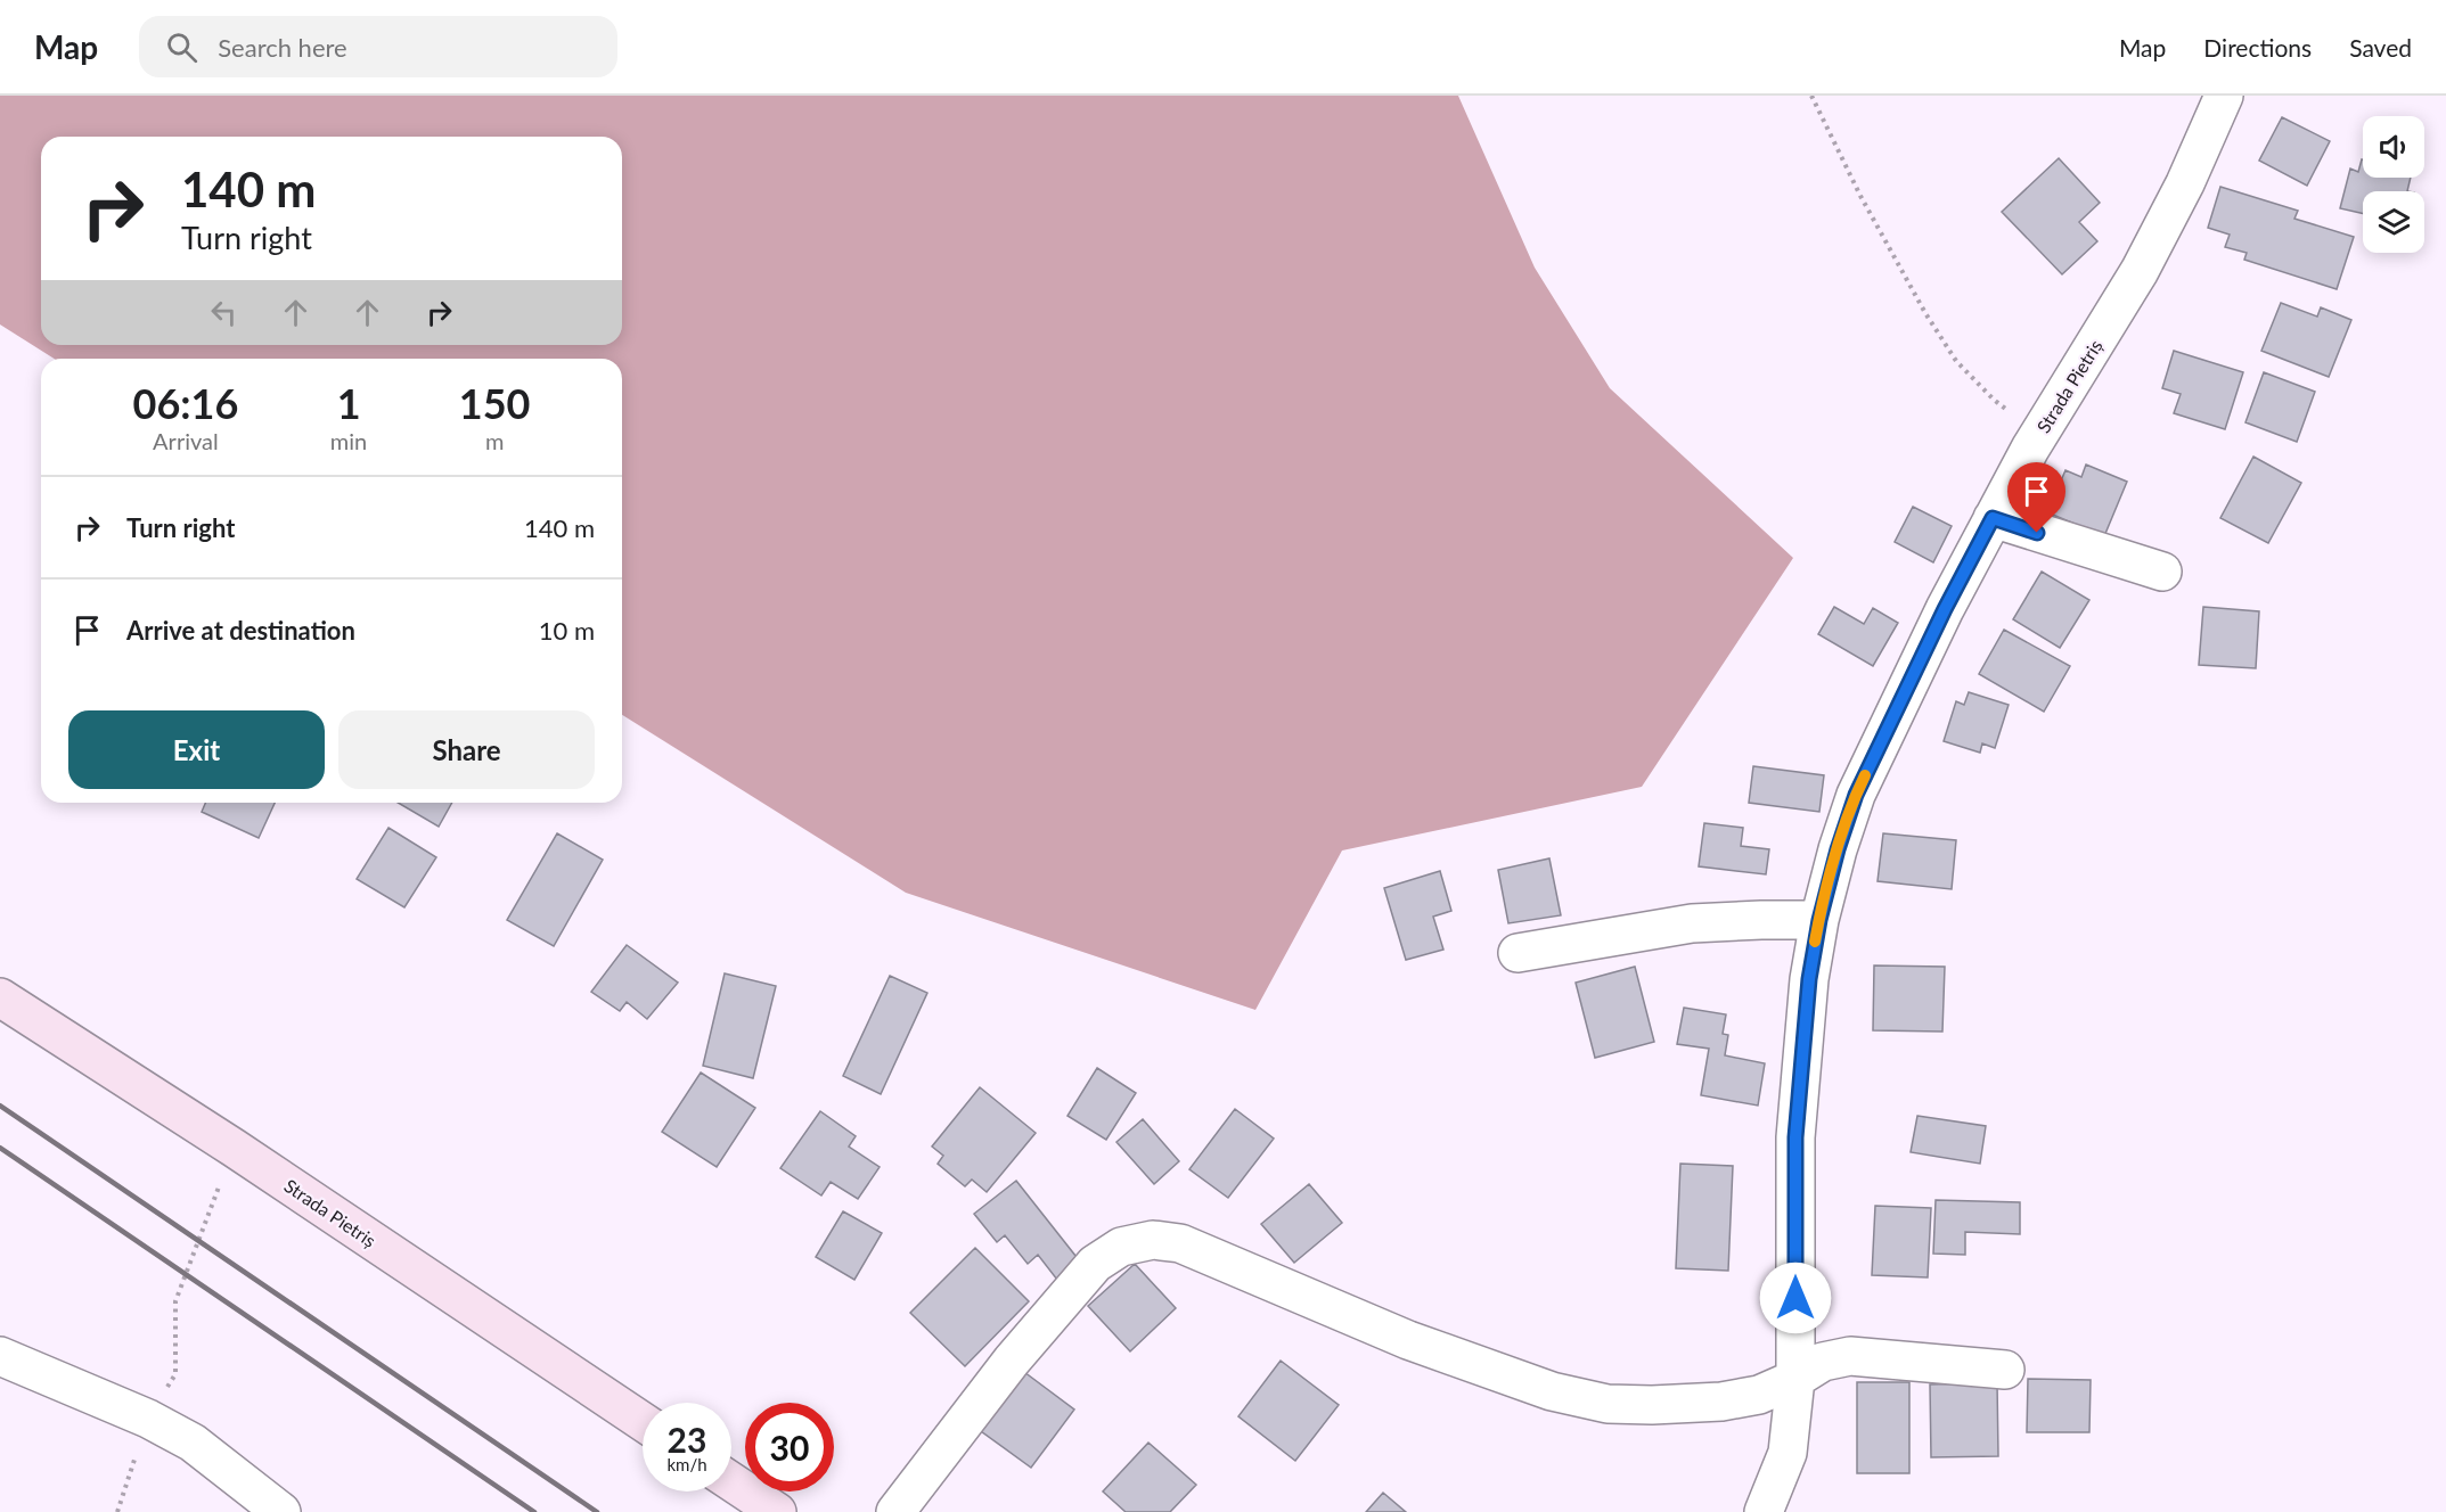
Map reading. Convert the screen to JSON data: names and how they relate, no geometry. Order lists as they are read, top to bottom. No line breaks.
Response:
{"streets":{"main road":["Strada Pietriș"]},"page":{"header":"Map","search":"Search here","nav":["Map","Directions","Saved"],"turn":["140 m","Turn right"],"eta":["06:16","Arrival","1","min","150","m"],"list":[{"name":"Turn right","value":"140 m"},{"name":"Arrive at destination","value":"10 m"}],"buttons":["Exit","Share"],"speed":"23 km/h","limit":"30"}}
